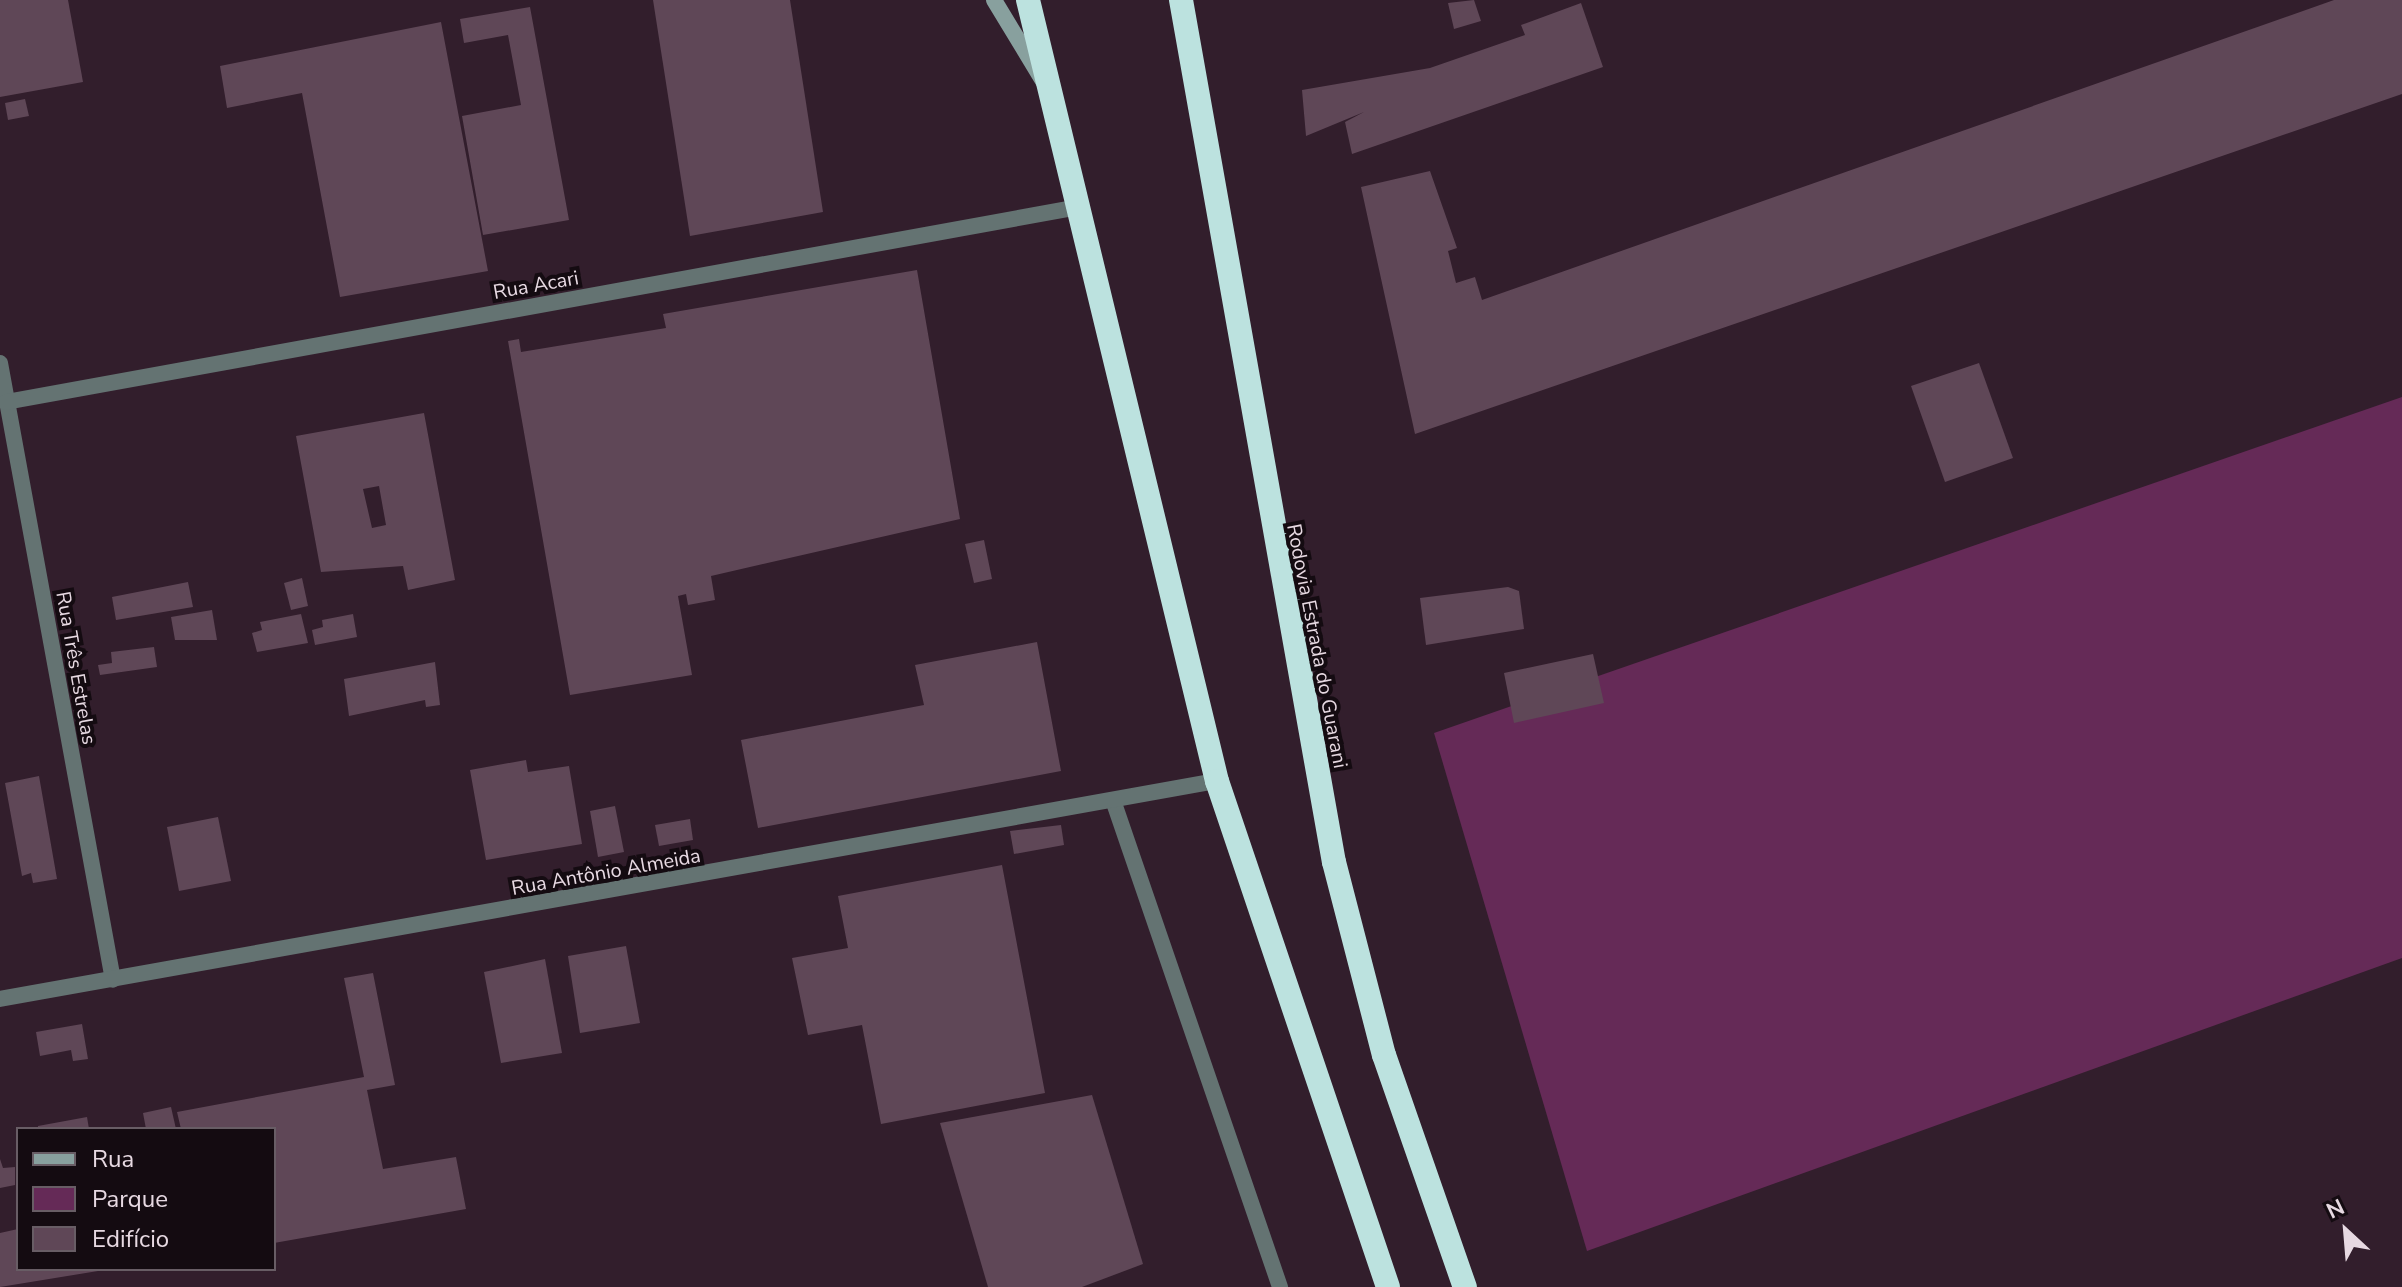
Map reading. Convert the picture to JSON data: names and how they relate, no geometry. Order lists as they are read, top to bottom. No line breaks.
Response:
{"streets":{"highway":["Rodovia Estrada do Guarani"],"street":["Rua Acari","Rua Três Estrelas","Rua Antônio Almeida"]},"crossings":[["Rua Acari","Rua Três Estrelas"],["Rua Três Estrelas","Rua Antônio Almeida"]],"legend":["Rua","Parque","Edifício"],"north":"top left"}
